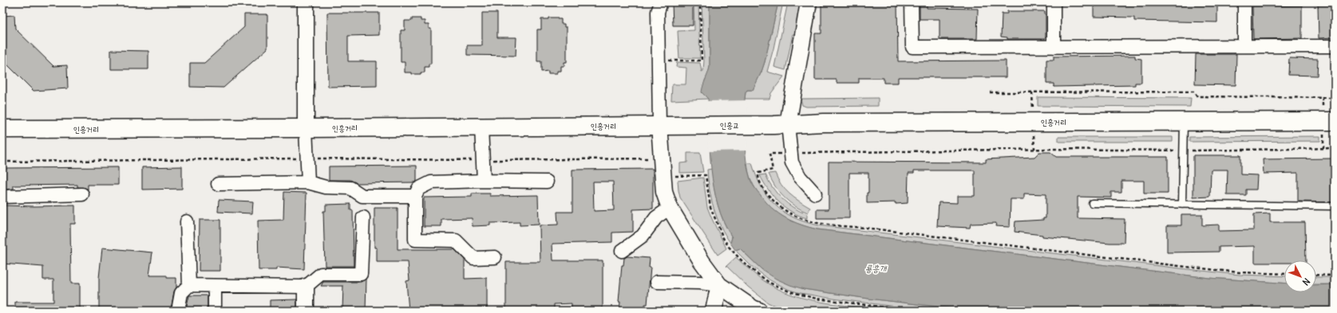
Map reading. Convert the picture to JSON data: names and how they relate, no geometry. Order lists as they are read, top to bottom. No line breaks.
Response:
{"streets":{"main road":["인흥거리","인흥교"]},"crossings":[["인흥거리","인흥교"]],"water":["룡흥개"],"north":"bottom right"}
